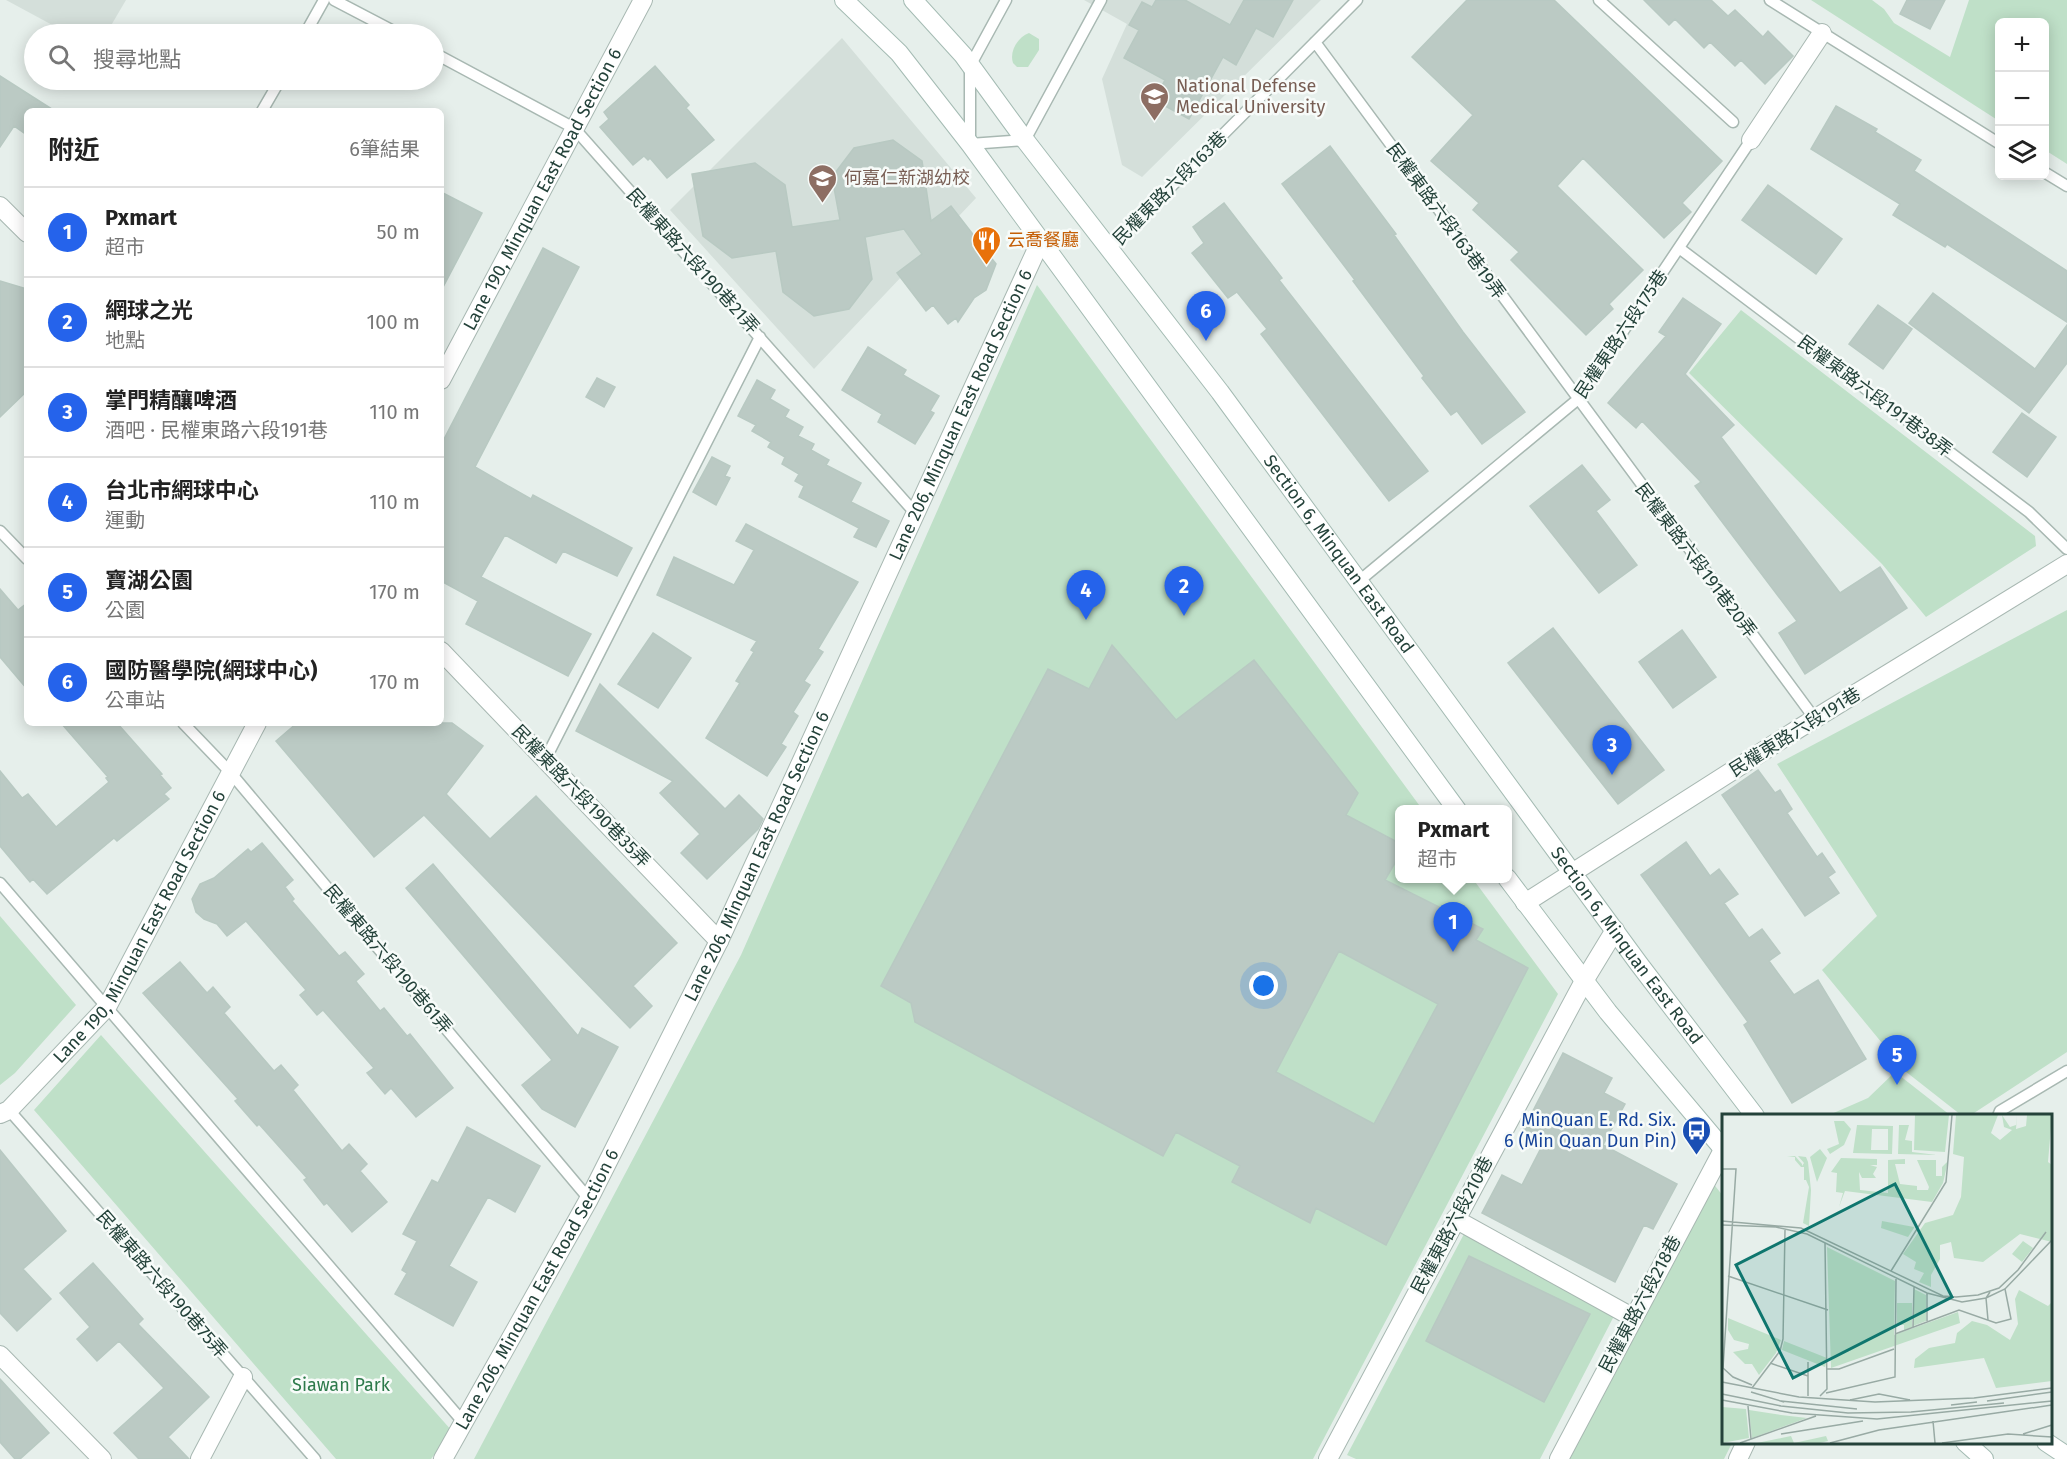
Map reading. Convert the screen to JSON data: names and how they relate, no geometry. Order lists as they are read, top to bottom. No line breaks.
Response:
{"streets":{"street":["Lane 190, Minquan East Road Section 6","民權東路六段175巷","Lane 206, Minquan East Road Section 6","Section 6, Minquan East Road","民權東路六段191巷","民權東路六段190巷35弄","民權東路六段210巷","民權東路六段218巷"],"lane":["民權東路六段163巷","民權東路六段163巷19弄","民權東路六段190巷21弄","民權東路六段191巷38弄","民權東路六段191巷20弄","民權東路六段190巷61弄","民權東路六段190巷75弄"]},"crossings":[["民權東路六段163巷","民權東路六段163巷19弄"],["民權東路六段163巷","Section 6, Minquan East Road"],["Lane 190, Minquan East Road Section 6","民權東路六段190巷21弄"],["Lane 190, Minquan East Road Section 6","民權東路六段190巷61弄"],["Lane 190, Minquan East Road Section 6","民權東路六段190巷75弄"],["民權東路六段163巷19弄","民權東路六段175巷"],["民權東路六段163巷19弄","民權東路六段191巷20弄"],["民權東路六段190巷21弄","Lane 206, Minquan East Road Section 6"],["民權東路六段175巷","民權東路六段191巷38弄"],["民權東路六段175巷","Section 6, Minquan East Road"],["民權東路六段175巷","民權東路六段191巷20弄"],["Lane 206, Minquan East Road Section 6","民權東路六段190巷35弄"],["Lane 206, Minquan East Road Section 6","民權東路六段190巷61弄"],["Section 6, Minquan East Road","民權東路六段191巷"],["Section 6, Minquan East Road","民權東路六段210巷"],["民權東路六段191巷20弄","民權東路六段191巷"]],"parks":["Siawan Park"],"places":{"school or university":["National Defense Medical University","何嘉仁新湖幼校"],"restaurant":["云喬餐廳"],"bus stop":["MinQuan E. Rd. Six. 6 (Min Quan Dun Pin)"]},"page":{"map_buttons":["+","−"],"search":"搜尋地點","heading":["附近","6筆結果"],"list":[{"mark":"1","name":"Pxmart","note":"超市","value":"50 m"},{"mark":"2","name":"網球之光","note":"地點","value":"100 m"},{"mark":"3","name":"掌門精釀啤酒","note":"酒吧 · 民權東路六段191巷","value":"110 m"},{"mark":"4","name":"台北市網球中心","note":"運動","value":"110 m"},{"mark":"5","name":"寶湖公園","note":"公園","value":"170 m"},{"mark":"6","name":"國防醫學院(網球中心)","note":"公車站","value":"170 m"}],"pins":["6","2","4","3","1","5"],"popup":["Pxmart","超市"]}}
